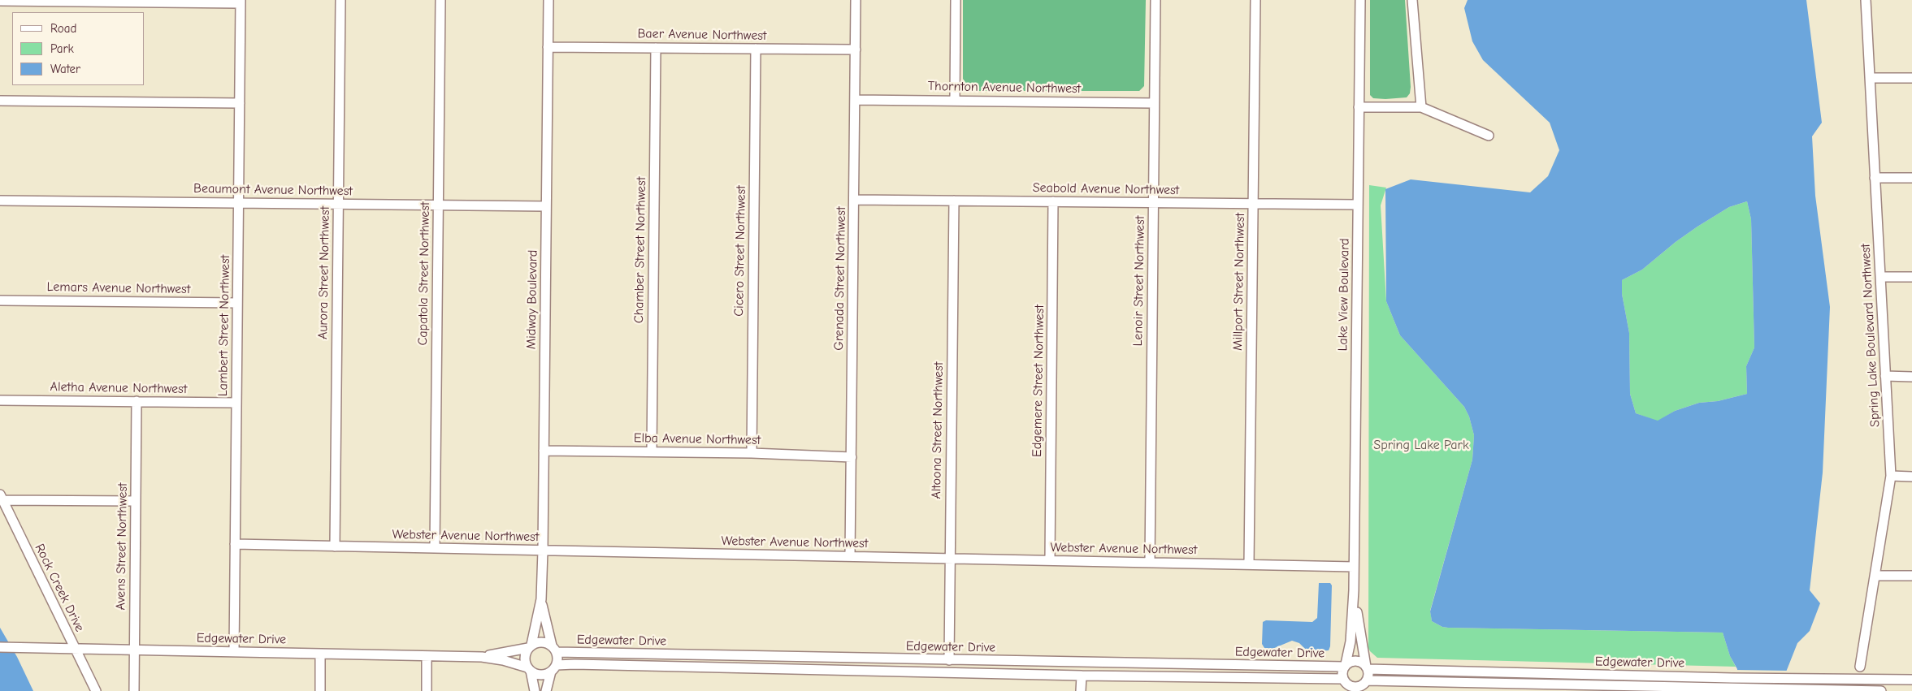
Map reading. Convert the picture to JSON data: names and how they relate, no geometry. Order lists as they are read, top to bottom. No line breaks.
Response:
{"streets":{"street":["Baer Avenue Northwest","Thornton Avenue Northwest","Seabold Avenue Northwest","Beaumont Avenue Northwest","Chamber Street Northwest","Cicero Street Northwest","Aurora Street Northwest","Capatola Street Northwest","Grenada Street Northwest","Lenoir Street Northwest","Millport Street Northwest","Lemars Avenue Northwest","Lake View Boulevard","Midway Boulevard","Lambert Street Northwest","Spring Lake Boulevard Northwest","Edgemere Street Northwest","Aletha Avenue Northwest","Altoona Street Northwest","Elba Avenue Northwest","Webster Avenue Northwest","Avens Street Northwest","Rock Creek Drive","Edgewater Drive"]},"crossings":[["Baer Avenue Northwest","Chamber Street Northwest"],["Baer Avenue Northwest","Cicero Street Northwest"],["Baer Avenue Northwest","Grenada Street Northwest"],["Baer Avenue Northwest","Midway Boulevard"],["Thornton Avenue Northwest","Grenada Street Northwest"],["Thornton Avenue Northwest","Lenoir Street Northwest"],["Seabold Avenue Northwest","Grenada Street Northwest"],["Seabold Avenue Northwest","Lenoir Street Northwest"],["Seabold Avenue Northwest","Millport Street Northwest"],["Seabold Avenue Northwest","Lake View Boulevard"],["Seabold Avenue Northwest","Edgemere Street Northwest"],["Seabold Avenue Northwest","Altoona Street Northwest"],["Beaumont Avenue Northwest","Aurora Street Northwest"],["Beaumont Avenue Northwest","Capatola Street Northwest"],["Beaumont Avenue Northwest","Midway Boulevard"],["Beaumont Avenue Northwest","Lambert Street Northwest"],["Chamber Street Northwest","Elba Avenue Northwest"],["Cicero Street Northwest","Elba Avenue Northwest"],["Aurora Street Northwest","Webster Avenue Northwest"],["Capatola Street Northwest","Webster Avenue Northwest"],["Grenada Street Northwest","Elba Avenue Northwest"],["Grenada Street Northwest","Webster Avenue Northwest"],["Lenoir Street Northwest","Webster Avenue Northwest"],["Millport Street Northwest","Webster Avenue Northwest"],["Lemars Avenue Northwest","Lambert Street Northwest"],["Lake View Boulevard","Webster Avenue Northwest"],["Lake View Boulevard","Edgewater Drive"],["Midway Boulevard","Elba Avenue Northwest"],["Midway Boulevard","Webster Avenue Northwest"],["Midway Boulevard","Edgewater Drive"],["Lambert Street Northwest","Aletha Avenue Northwest"],["Lambert Street Northwest","Webster Avenue Northwest"],["Lambert Street Northwest","Edgewater Drive"],["Edgemere Street Northwest","Webster Avenue Northwest"],["Aletha Avenue Northwest","Avens Street Northwest"],["Altoona Street Northwest","Webster Avenue Northwest"],["Altoona Street Northwest","Edgewater Drive"],["Avens Street Northwest","Edgewater Drive"],["Rock Creek Drive","Edgewater Drive"]],"parks":["Spring Lake Park"],"legend":["Road","Park","Water"]}
